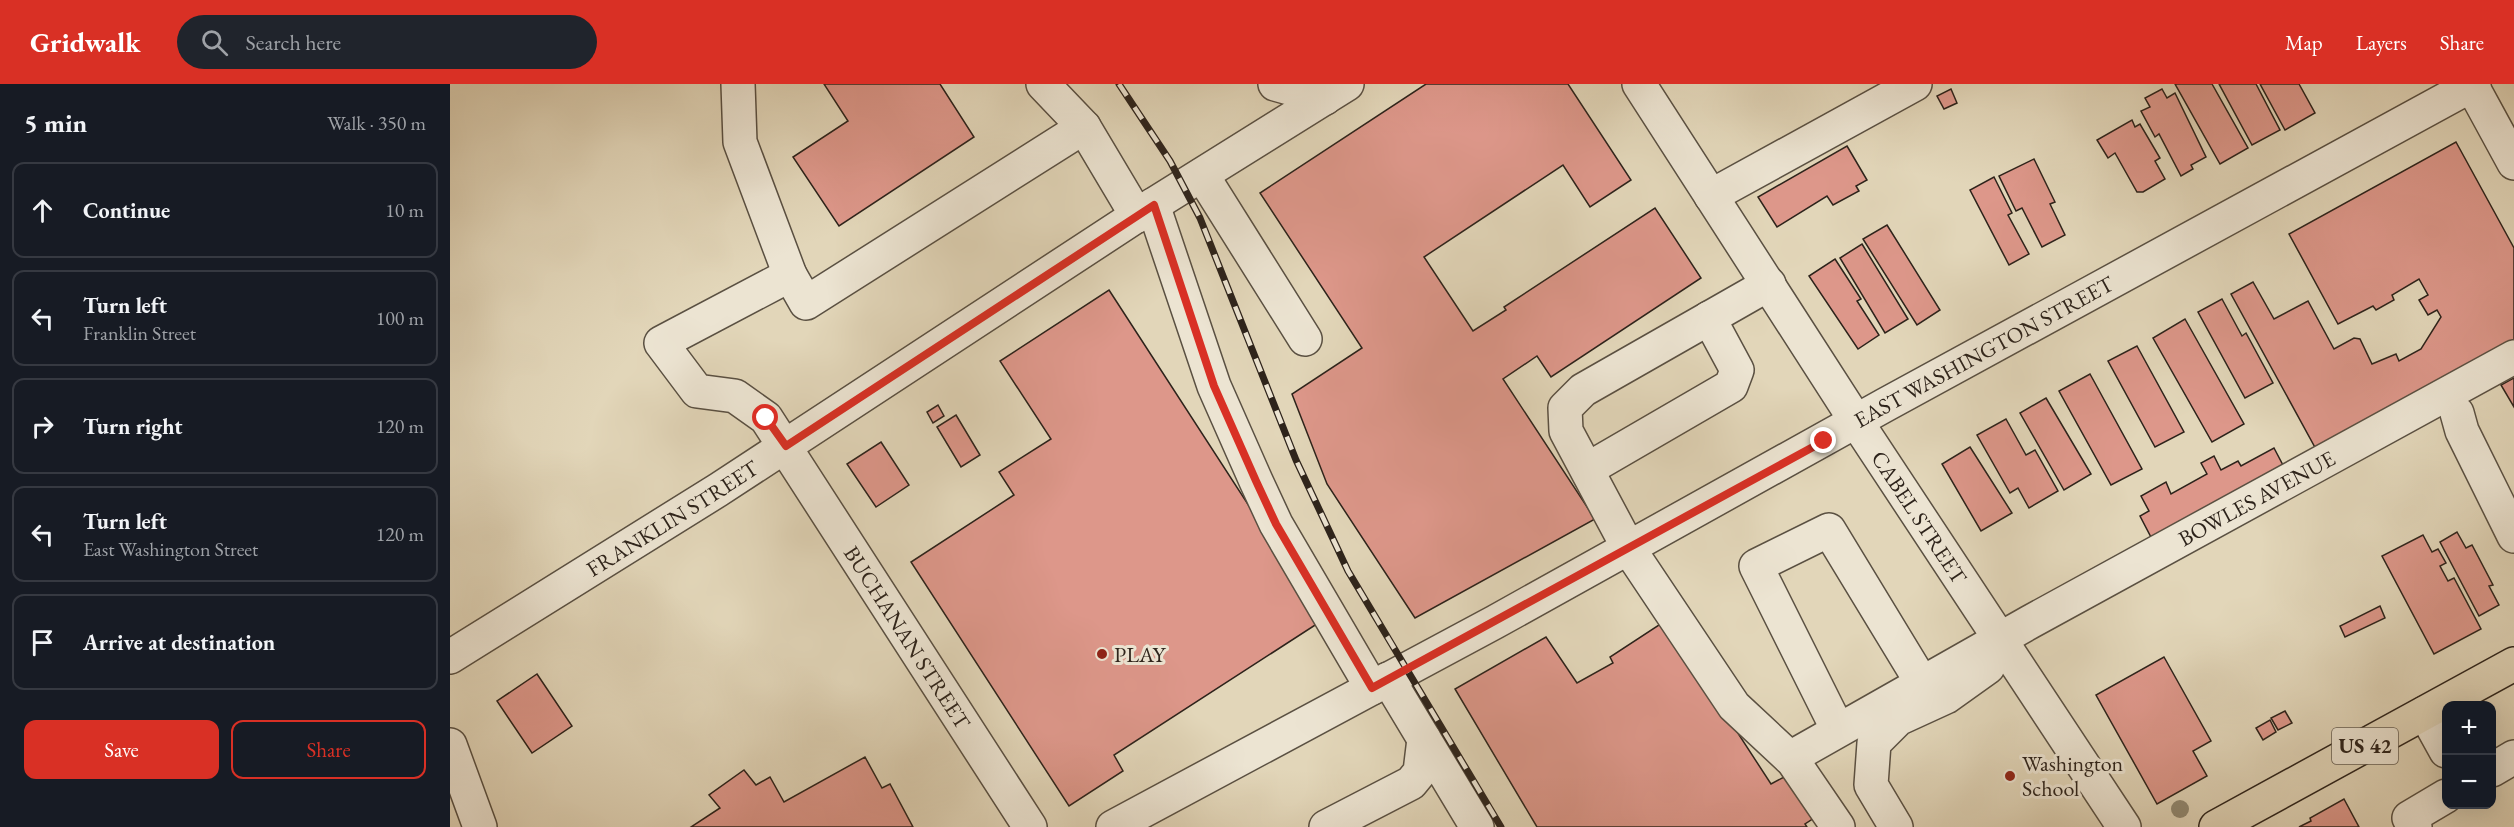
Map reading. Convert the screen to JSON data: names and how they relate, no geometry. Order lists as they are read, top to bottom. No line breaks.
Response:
{"streets":{"main road":["US 42"],"street":["EAST WASHINGTON STREET","BOWLES AVENUE","CABEL STREET","FRANKLIN STREET","BUCHANAN STREET"]},"crossings":[["EAST WASHINGTON STREET","CABEL STREET"],["BOWLES AVENUE","CABEL STREET"],["FRANKLIN STREET","BUCHANAN STREET"]],"places":["PLAY","Washington School"],"page":{"header":"Gridwalk","search":"Search here","nav":["Map","Layers","Share"],"heading":["5 min","Walk · 350 m"],"list":[["Continue","10 m"],["Turn left","Franklin Street","100 m"],["Turn right","120 m"],["Turn left","East Washington Street","120 m"],"Arrive at destination"],"map_buttons":["+","−"],"buttons":["Save","Share"]}}
